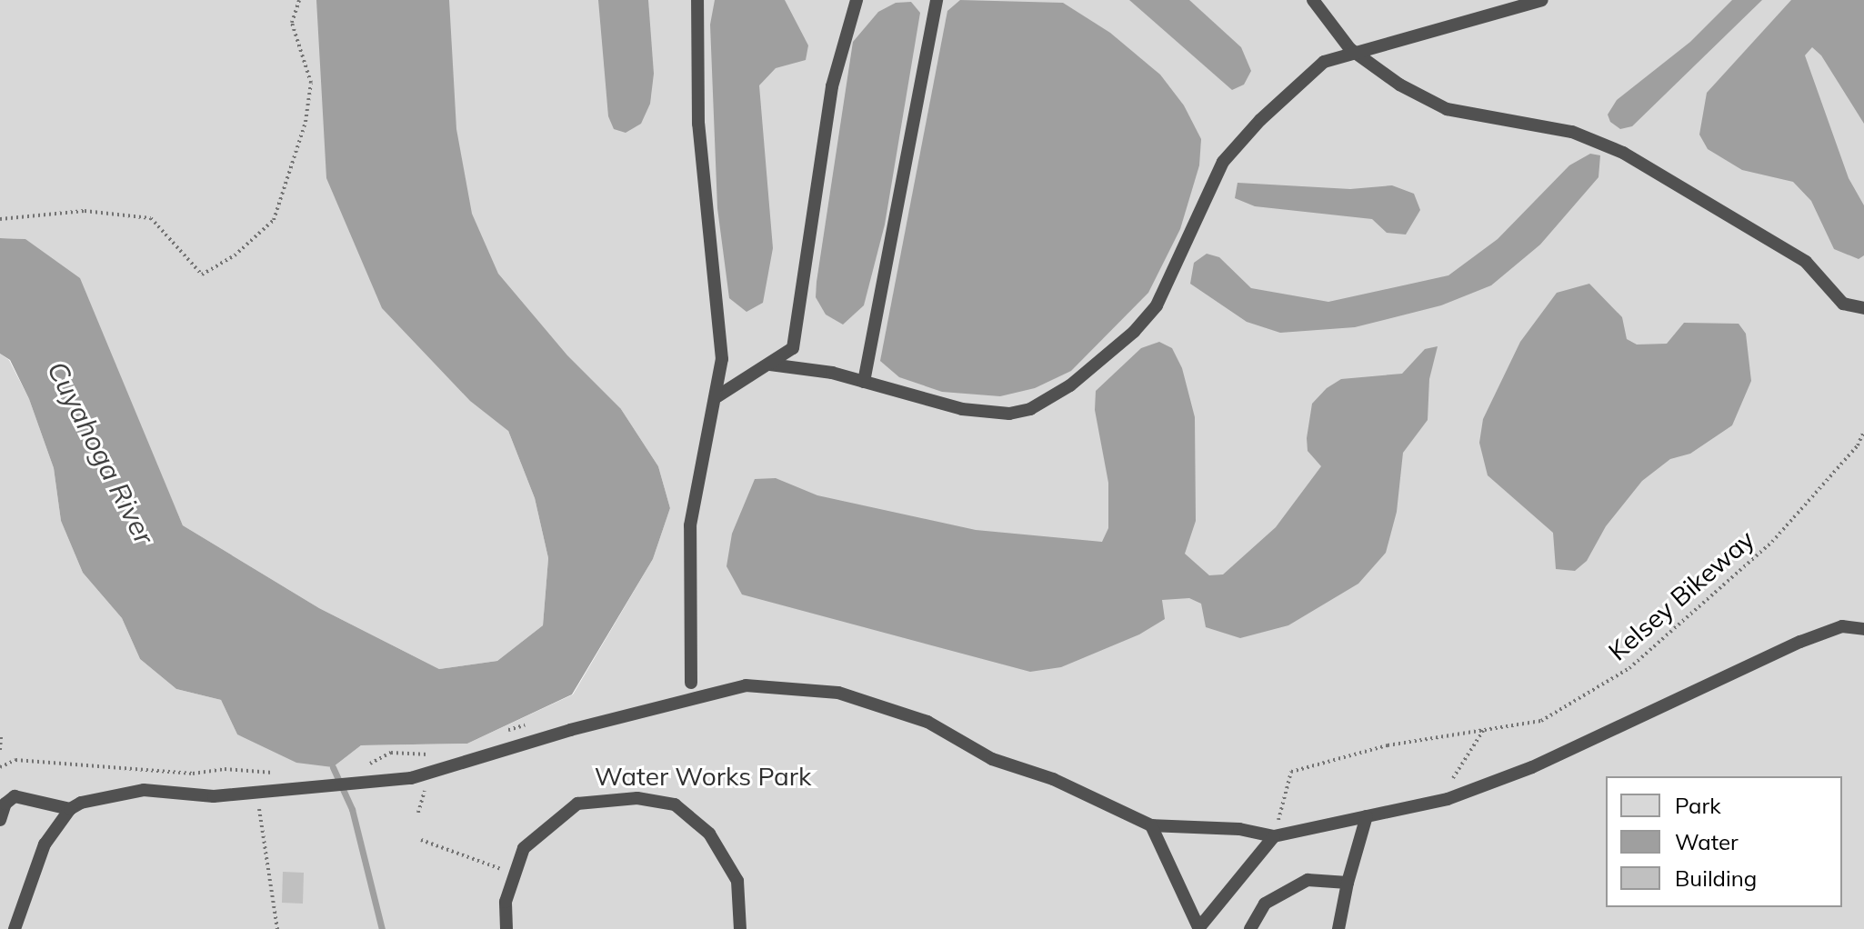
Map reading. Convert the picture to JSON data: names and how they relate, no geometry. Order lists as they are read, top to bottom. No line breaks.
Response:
{"streets":{"path":["Kelsey Bikeway"]},"water":["Cuyahoga River"],"parks":["Water Works Park"],"legend":["Park","Water","Building"]}
